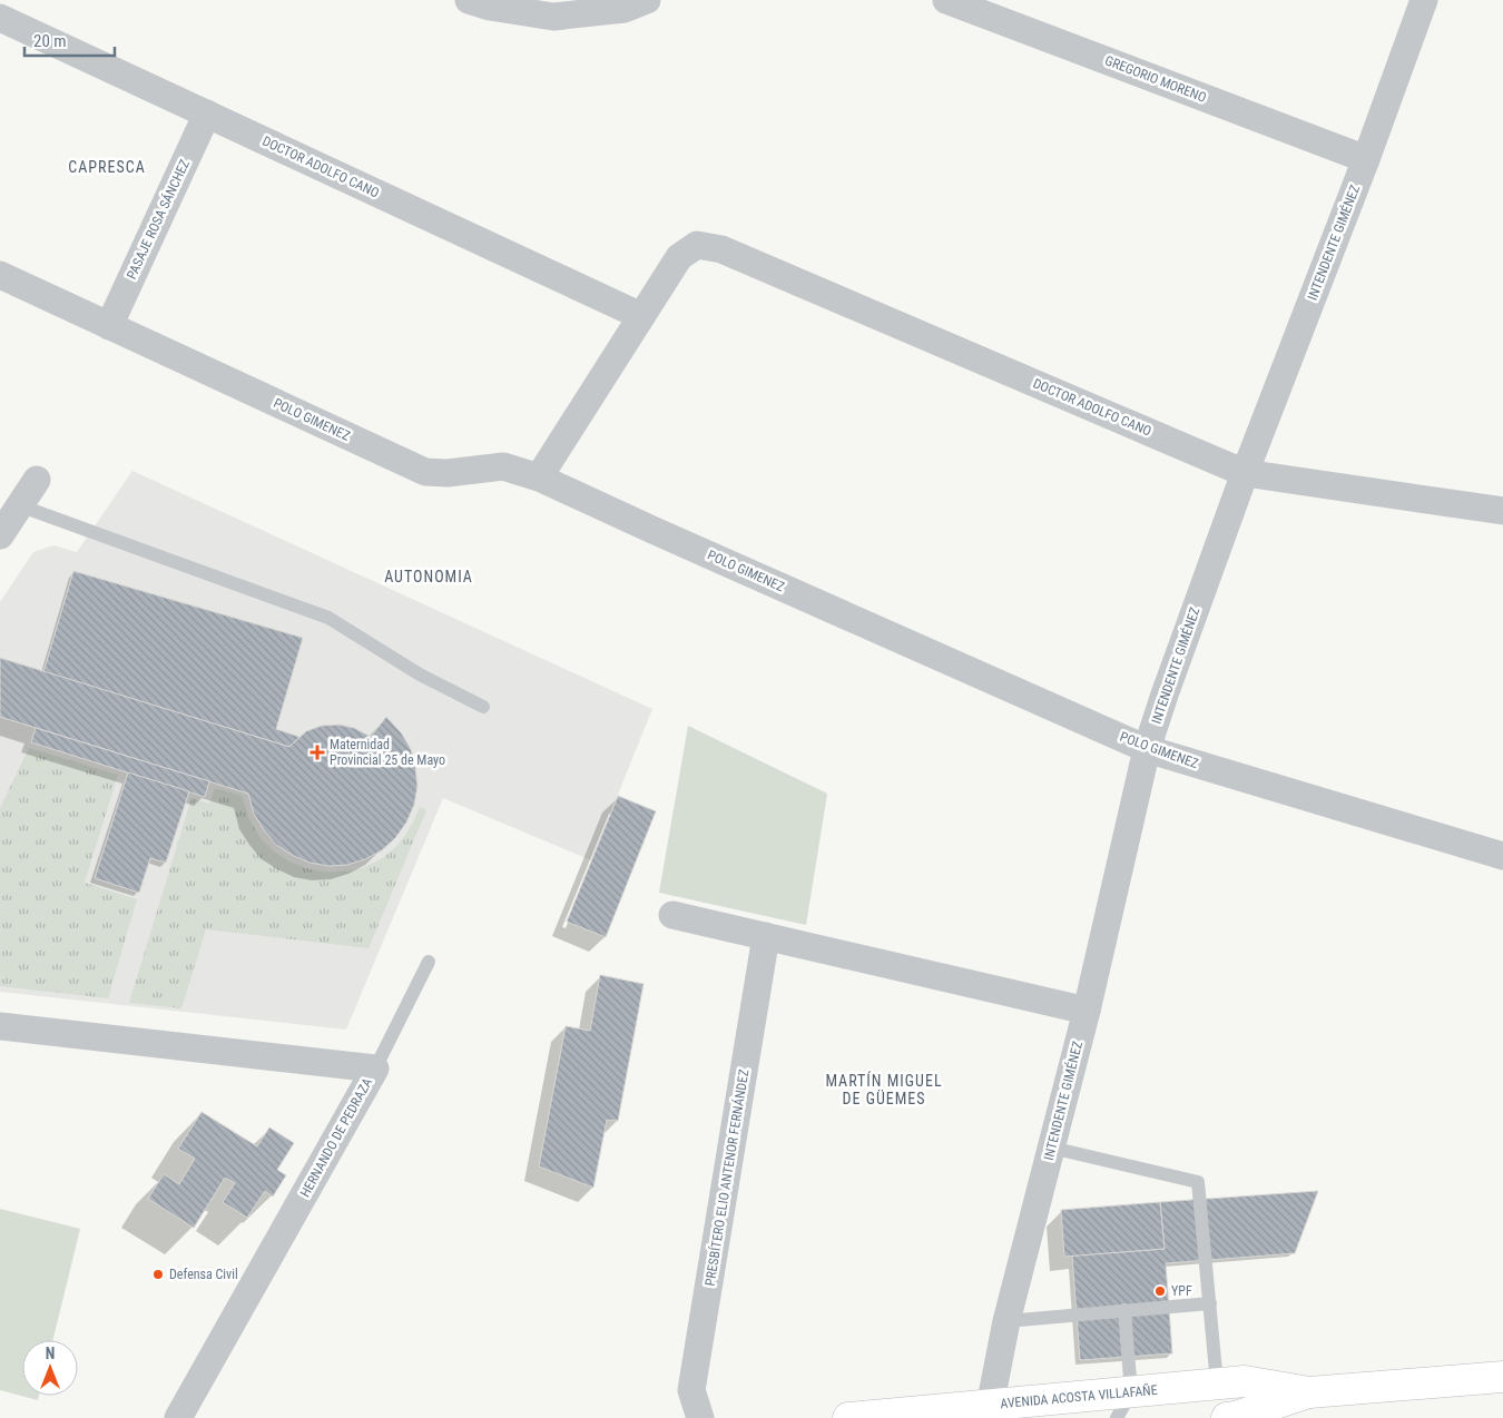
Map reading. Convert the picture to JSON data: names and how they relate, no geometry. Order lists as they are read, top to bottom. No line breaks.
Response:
{"streets":{"main road":["AVENIDA ACOSTA VILLAFAÑE"],"street":["GREGORIO MORENO","DOCTOR ADOLFO CANO","PASAJE ROSA SÁNCHEZ","INTENDENTE GIMÉNEZ","POLO GIMENEZ","HERNANDO DE PEDRAZA","PRESBÍTERO ELIO ANTENOR FERNÁNDEZ"]},"crossings":[["GREGORIO MORENO","INTENDENTE GIMÉNEZ"],["DOCTOR ADOLFO CANO","PASAJE ROSA SÁNCHEZ"],["DOCTOR ADOLFO CANO","INTENDENTE GIMÉNEZ"],["PASAJE ROSA SÁNCHEZ","POLO GIMENEZ"],["INTENDENTE GIMÉNEZ","POLO GIMENEZ"],["INTENDENTE GIMÉNEZ","AVENIDA ACOSTA VILLAFAÑE"]],"districts":["CAPRESCA","AUTONOMIA","MARTÍN MIGUEL DE GÜEMES"],"places":{"health":["Maternidad Provincial 25 de Mayo"],"other":["Defensa Civil","YPF"]},"scale_bar":"20 m","north":"top"}
